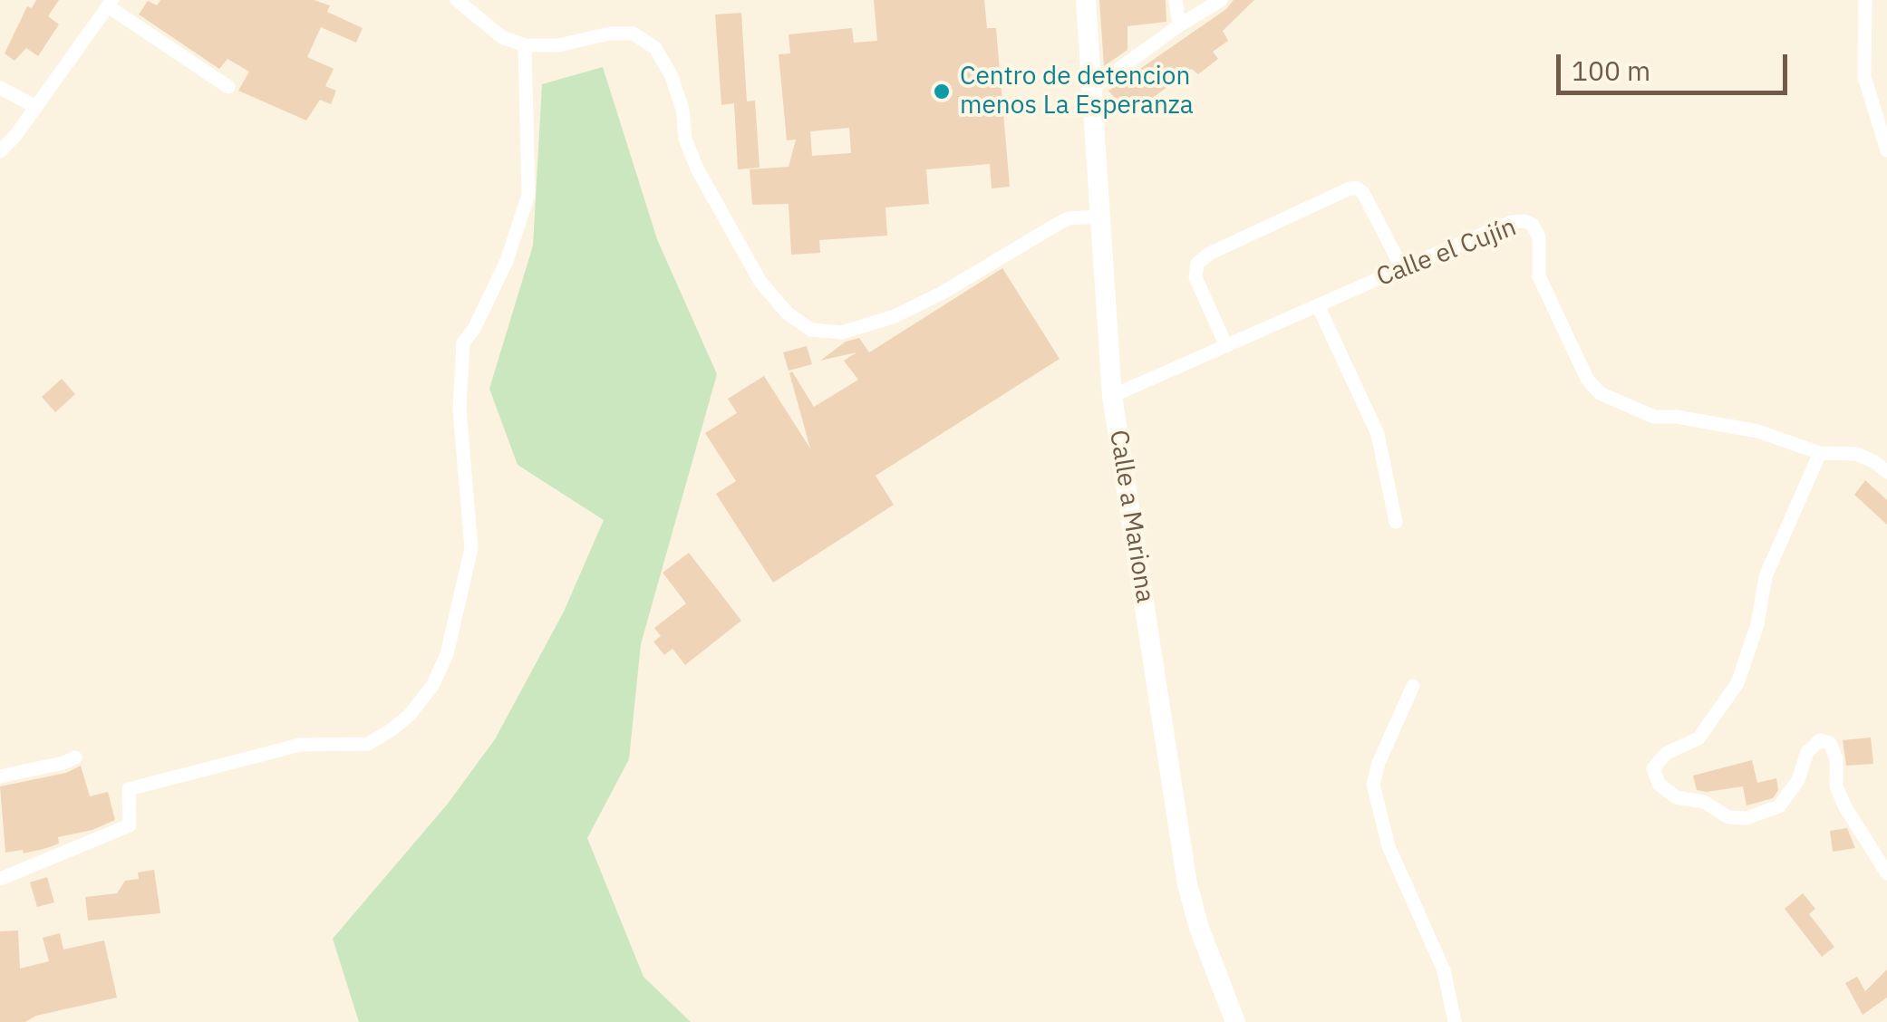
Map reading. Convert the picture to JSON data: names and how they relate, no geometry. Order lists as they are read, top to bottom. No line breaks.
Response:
{"streets":{"main road":["Calle a Mariona"],"street":["Calle el Cujín"]},"crossings":[["Calle el Cujín","Calle a Mariona"]],"places":["Centro de detencion menos La Esperanza"],"scale_bar":"100 m"}
